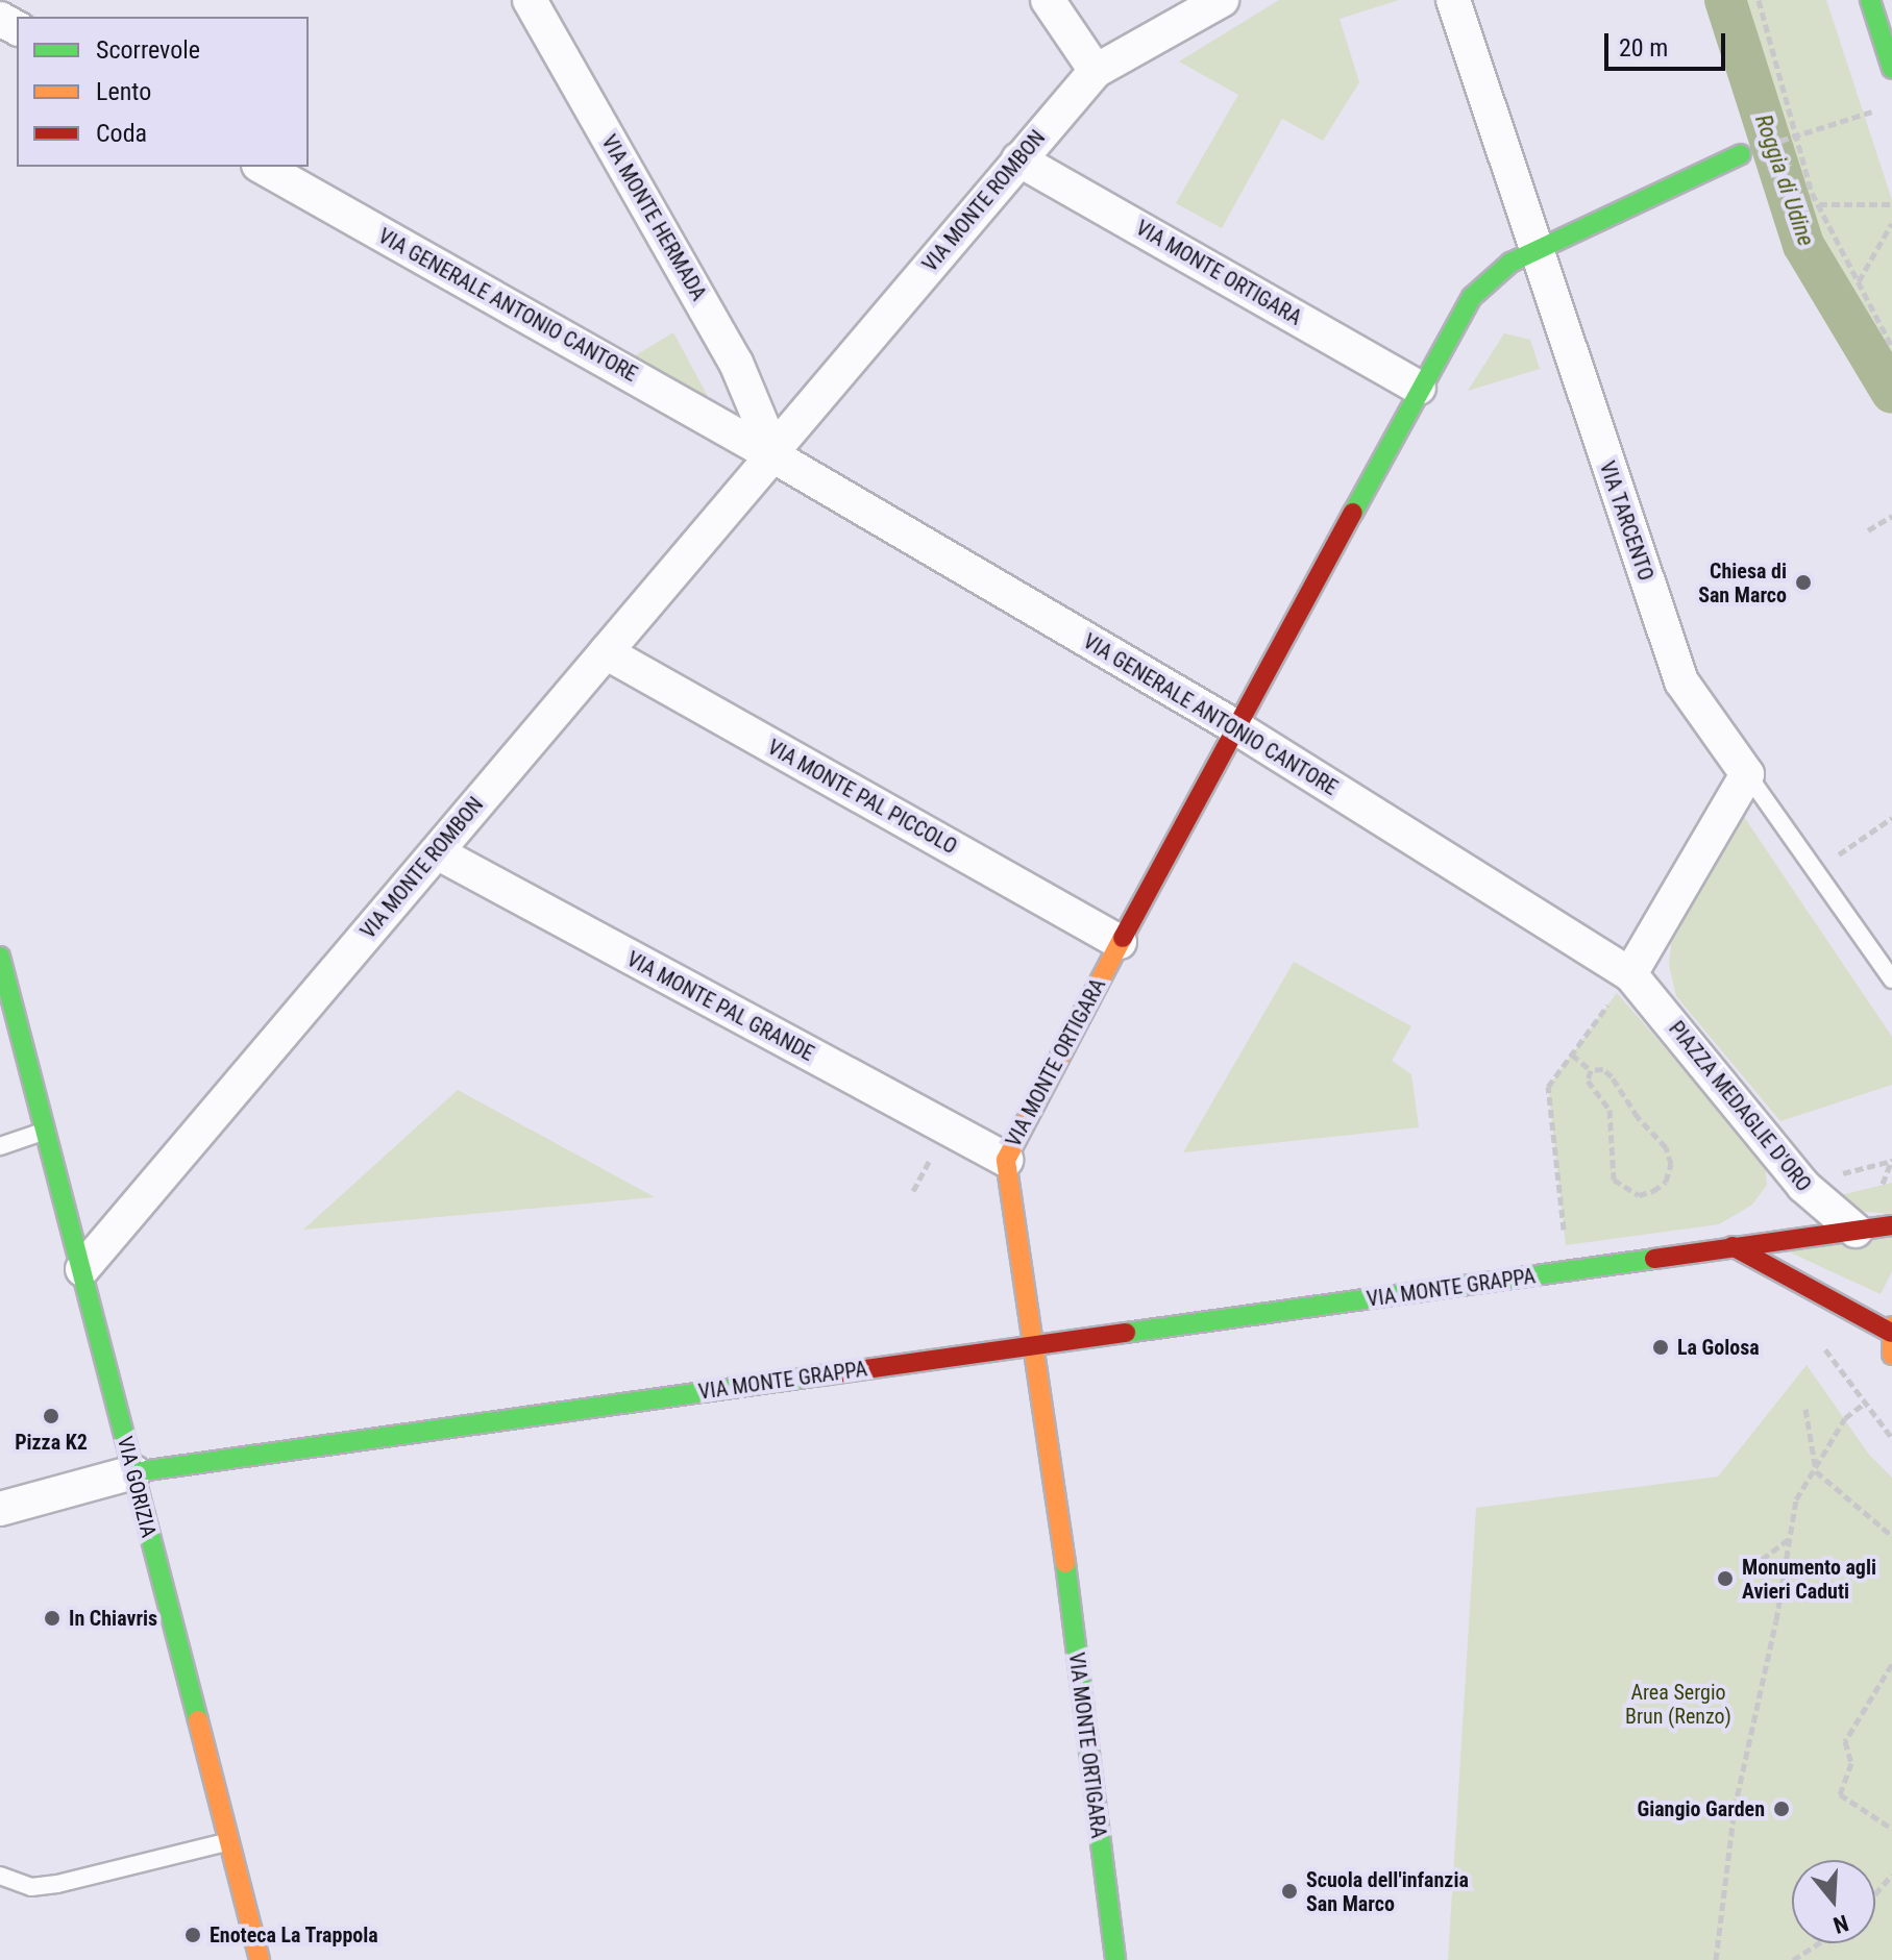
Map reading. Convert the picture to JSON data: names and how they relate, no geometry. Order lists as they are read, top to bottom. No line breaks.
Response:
{"streets":{"street":["VIA MONTE ROMBON","VIA MONTE HERMADA","VIA MONTE ORTIGARA","VIA GENERALE ANTONIO CANTORE","VIA TARCENTO","VIA MONTE PAL PICCOLO","VIA MONTE PAL GRANDE","PIAZZA MEDAGLIE D'ORO","VIA MONTE GRAPPA","VIA GORIZIA"]},"crossings":[["VIA MONTE ROMBON","VIA MONTE HERMADA"],["VIA MONTE ROMBON","VIA MONTE ORTIGARA"],["VIA MONTE ROMBON","VIA GENERALE ANTONIO CANTORE"],["VIA MONTE ROMBON","VIA MONTE PAL PICCOLO"],["VIA MONTE ROMBON","VIA MONTE PAL GRANDE"],["VIA MONTE ROMBON","VIA GORIZIA"],["VIA MONTE HERMADA","VIA GENERALE ANTONIO CANTORE"],["VIA MONTE ORTIGARA","VIA GENERALE ANTONIO CANTORE"],["VIA MONTE ORTIGARA","VIA TARCENTO"],["VIA MONTE ORTIGARA","VIA MONTE PAL PICCOLO"],["VIA MONTE ORTIGARA","VIA MONTE PAL GRANDE"],["VIA MONTE ORTIGARA","VIA MONTE GRAPPA"],["VIA GENERALE ANTONIO CANTORE","PIAZZA MEDAGLIE D'ORO"],["VIA MONTE GRAPPA","VIA GORIZIA"]],"water":["Roggia di Udine"],"parks":["Area Sergio Brun (Renzo)"],"places":["Chiesa di San Marco","La Golosa","Pizza K2","Monumento agli Avieri Caduti","In Chiavris","Giangio Garden","Scuola dell'infanzia San Marco","Enoteca La Trappola"],"legend":["Scorrevole","Lento","Coda"],"scale_bar":"20 m","north":"bottom"}
